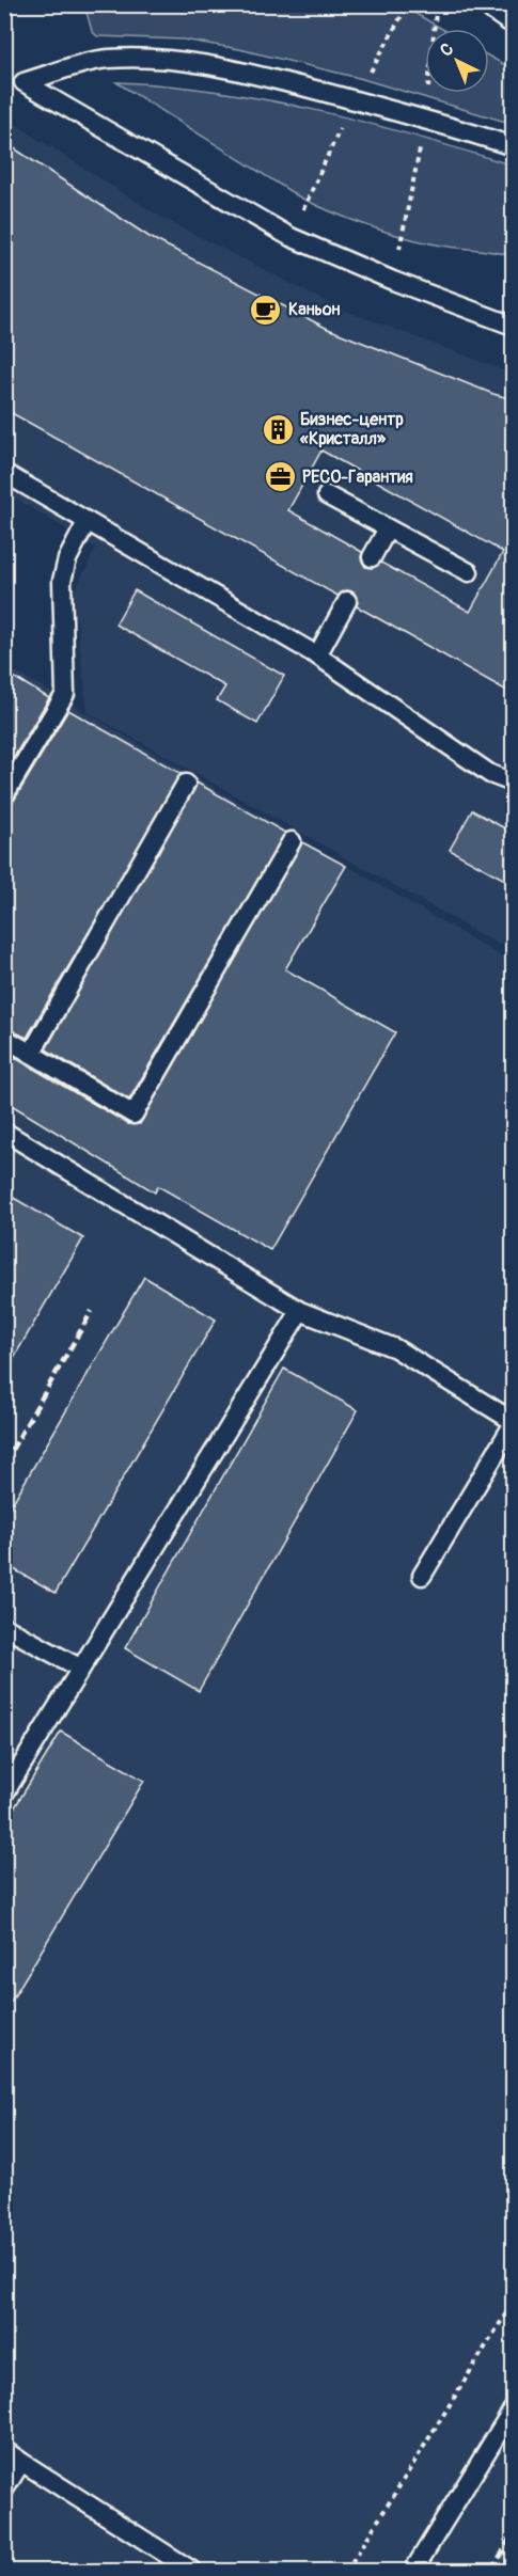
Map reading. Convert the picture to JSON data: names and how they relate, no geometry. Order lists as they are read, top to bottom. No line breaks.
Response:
{"places":{"cafe":["Каньон"],"building":["Бизнес-центр «Кристалл»"],"office":["РЕСО-Гарантия"]},"north":"top left"}
